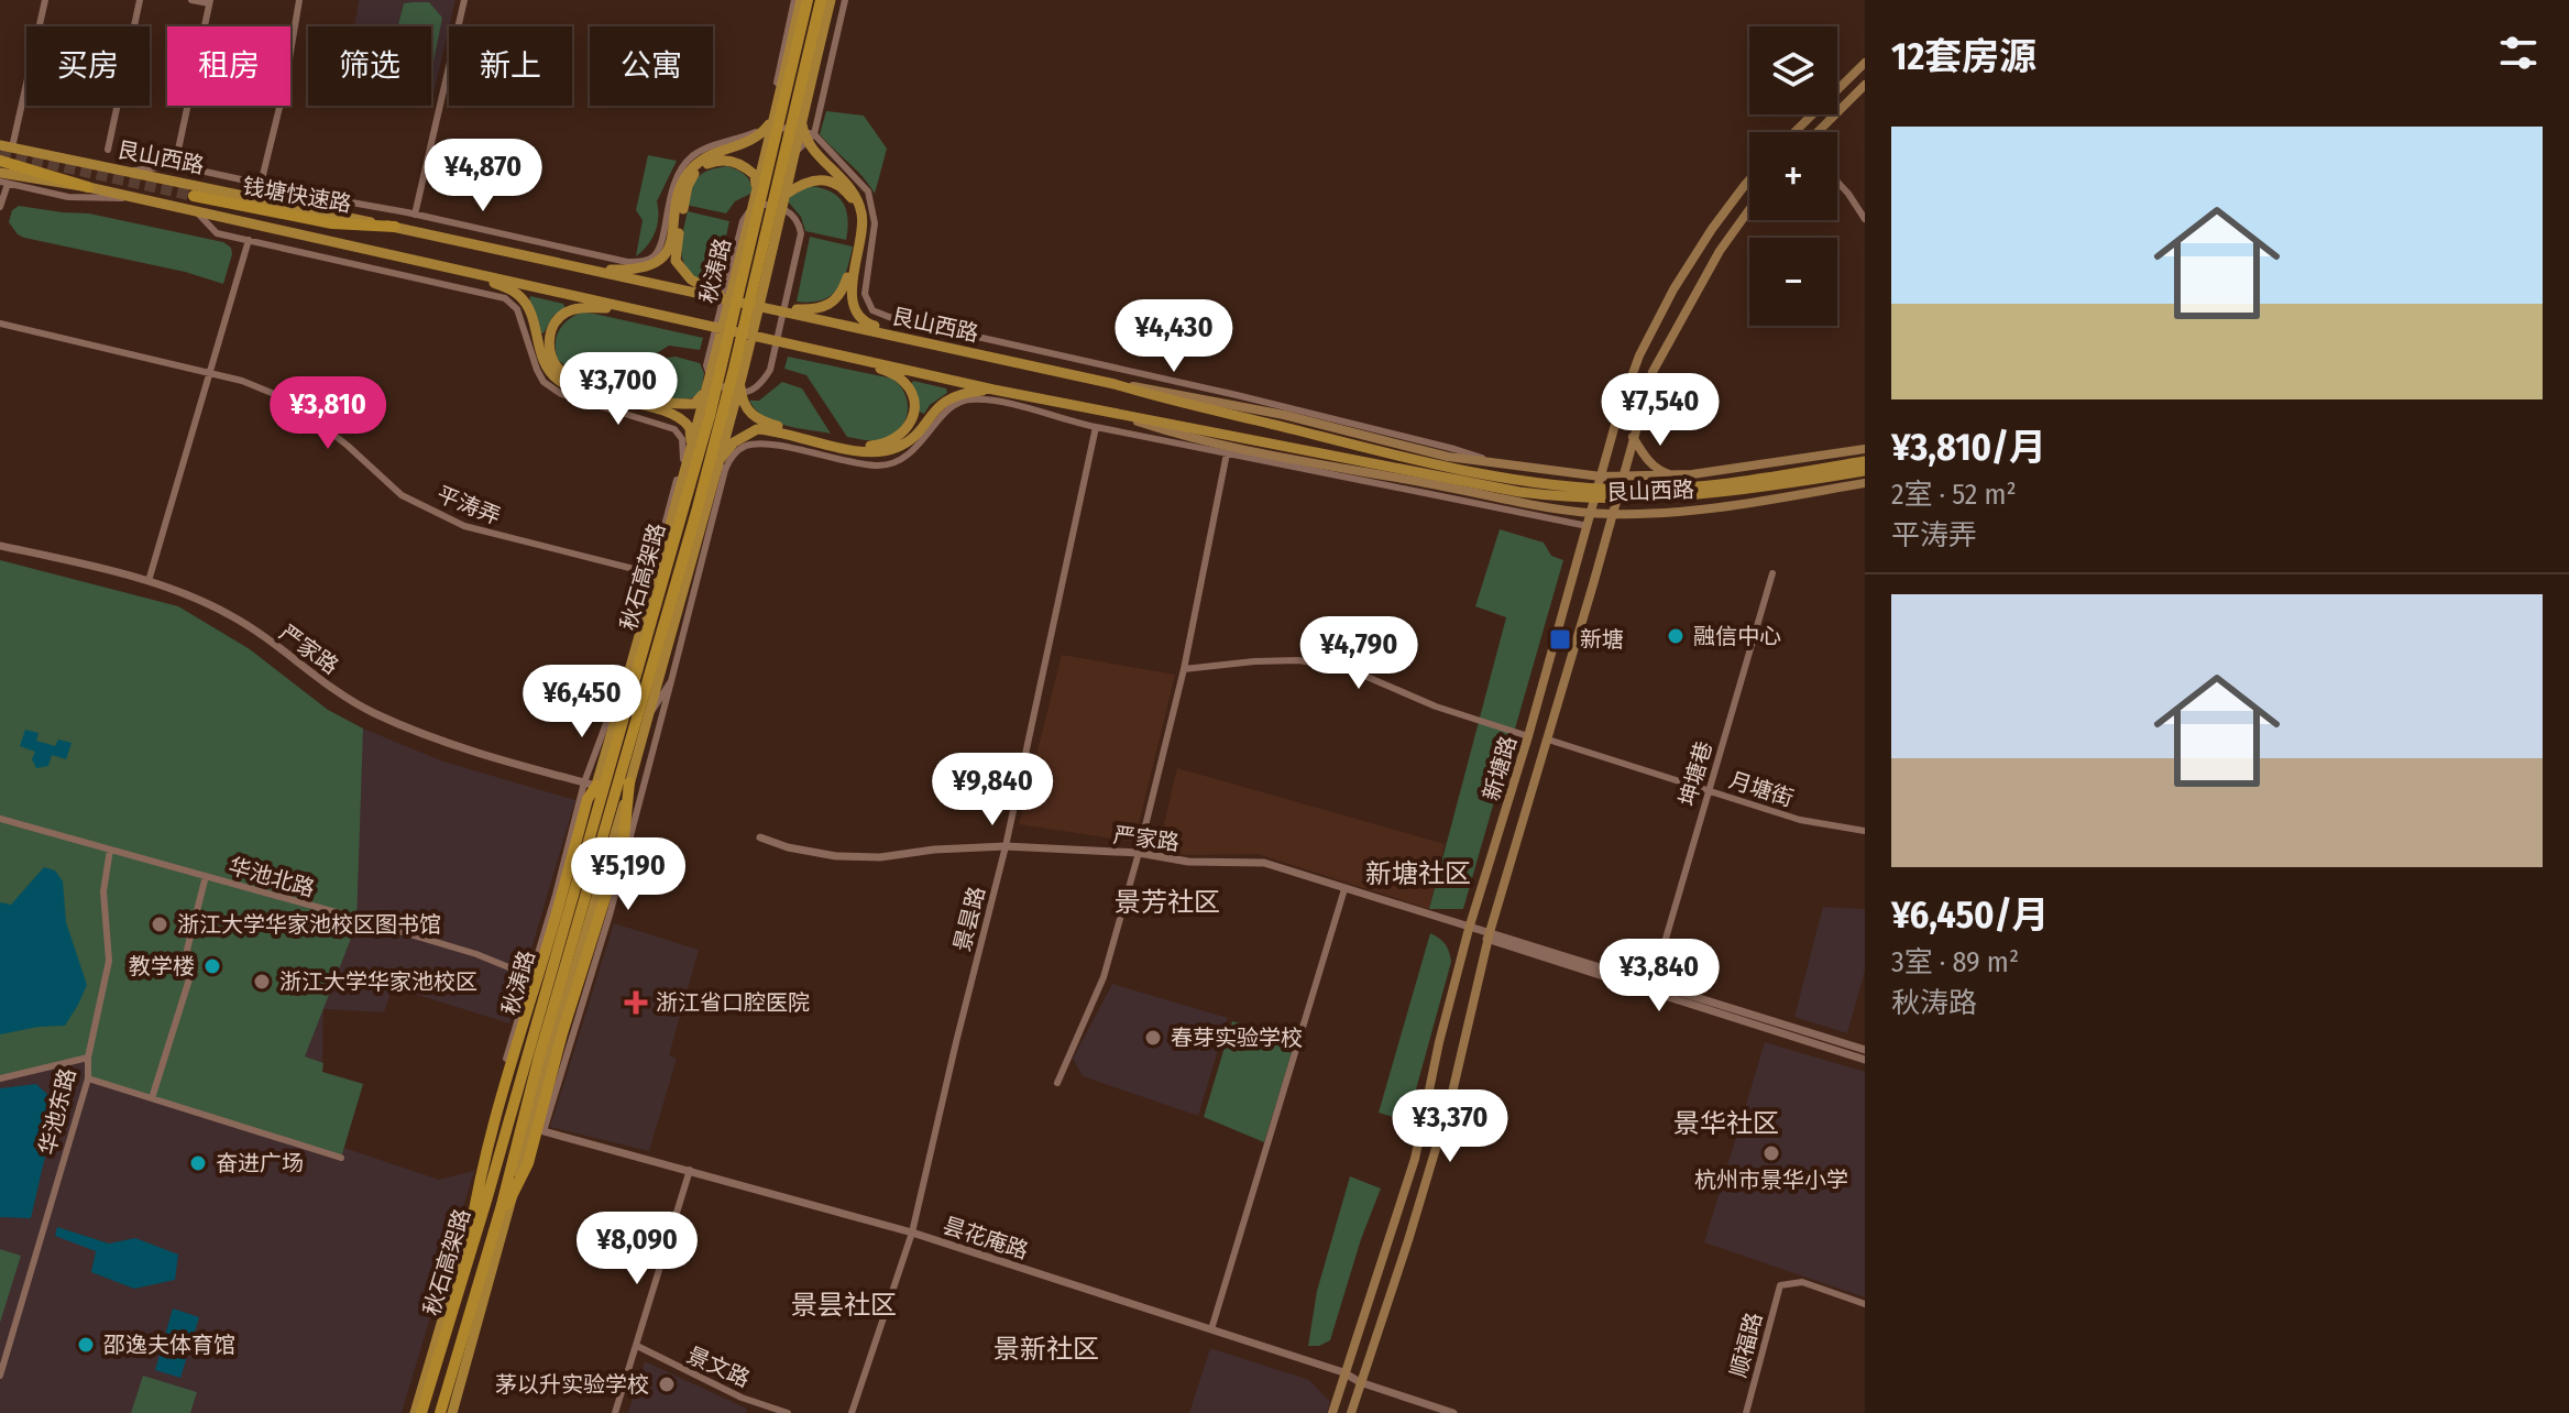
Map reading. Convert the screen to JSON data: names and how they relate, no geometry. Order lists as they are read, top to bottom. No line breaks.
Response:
{"streets":{"highway":["钱塘快速路","秋石高架路"],"main road":["艮山西路","秋涛路","新塘路"],"street":["平涛弄","严家路","坤塘巷","月塘街","华池北路","景昙路","华池东路","昙花庵路","顺福路","景文路"]},"crossings":[["艮山西路","钱塘快速路"],["艮山西路","新塘路"],["秋涛路","秋石高架路"],["秋涛路","严家路"],["秋涛路","昙花庵路"],["严家路","新塘路"],["严家路","坤塘巷"],["严家路","景昙路"],["新塘路","月塘街"],["新塘路","昙花庵路"],["坤塘巷","月塘街"],["华池北路","华池东路"],["景昙路","昙花庵路"]],"districts":["新塘社区","景芳社区","景华社区","景昙社区","景新社区"],"places":{"other":["融信中心","浙江大学华家池校区图书馆","教学楼","浙江大学华家池校区","春芽实验学校","杭州市景华小学","奋进广场","邵逸夫体育馆","茅以升实验学校"],"transit":["新塘"],"health":["浙江省口腔医院"]},"page":{"heading":"12套房源","map_buttons":["+","−"],"chip":["买房","租房","筛选","新上","公寓"],"list":[{"name":"¥3,810/月","note":"2室 · 52 m² · 平涛弄"},{"name":"¥6,450/月","note":"3室 · 89 m² · 秋涛路"}],"price":["¥4,870","¥4,430","¥3,700","¥7,540","¥3,810","¥4,790","¥6,450","¥9,840","¥5,190","¥3,840","¥3,370","¥8,090"]}}
